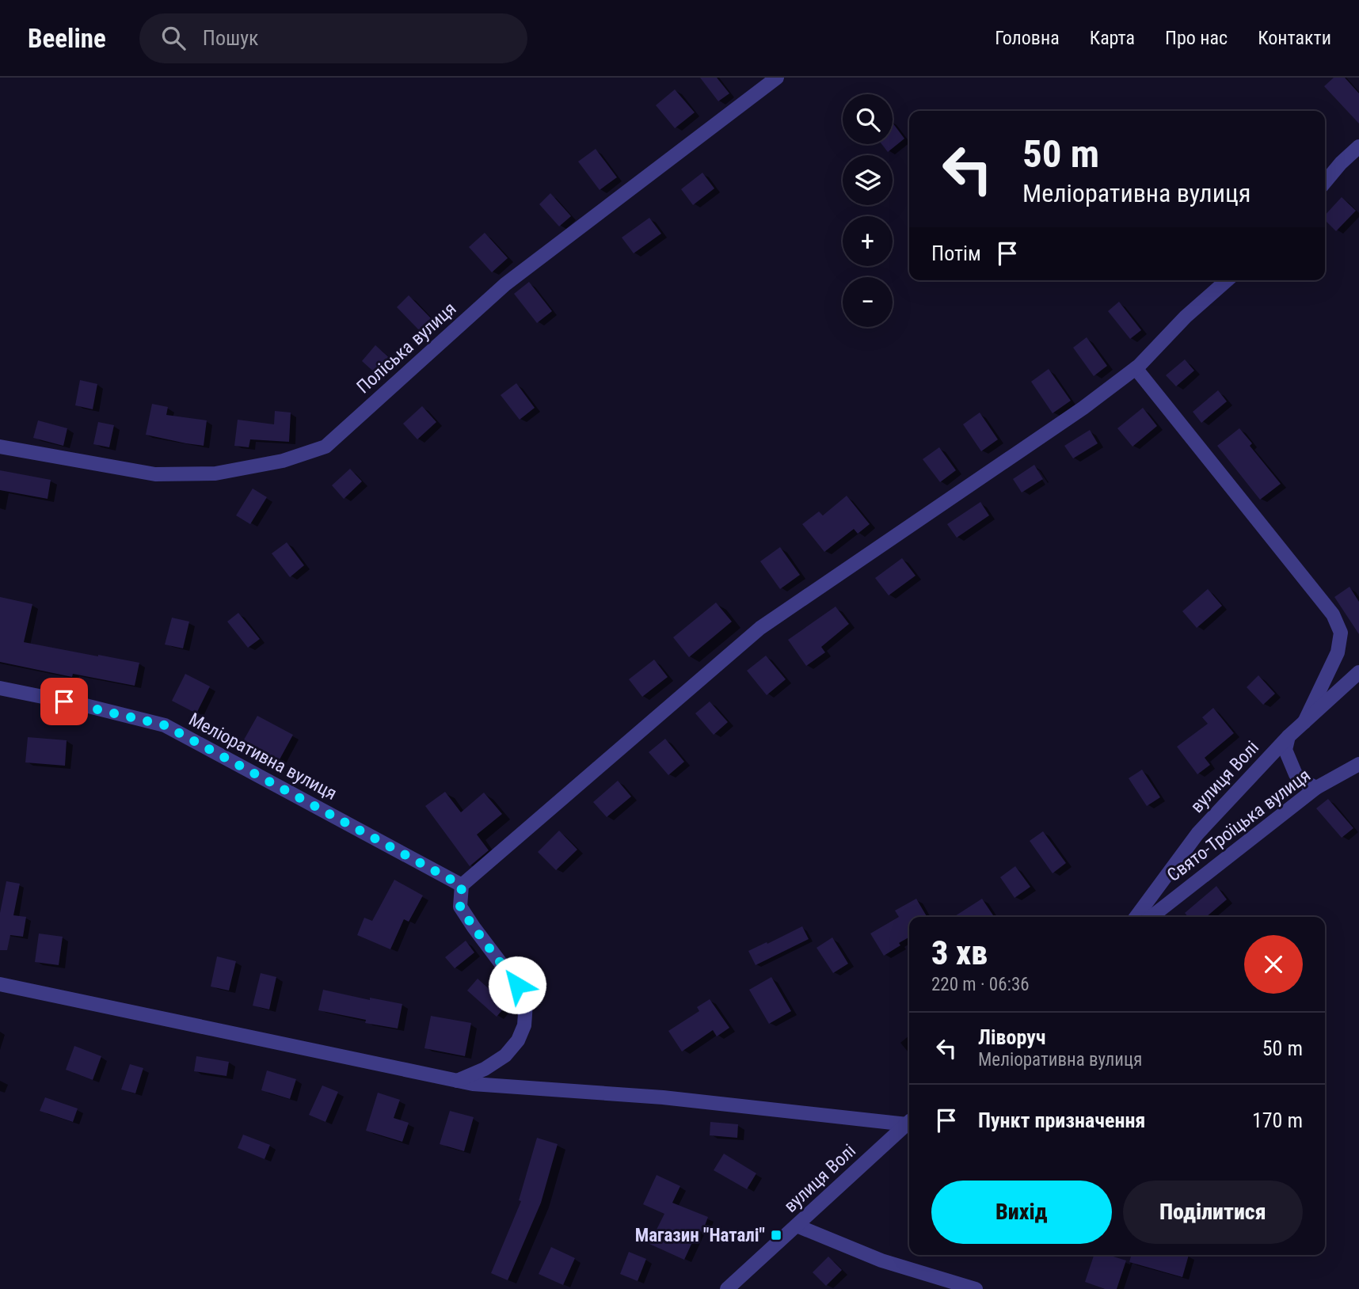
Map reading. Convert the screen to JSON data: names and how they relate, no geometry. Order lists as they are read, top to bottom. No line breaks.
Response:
{"streets":{"street":["Поліська вулиця","Меліоративна вулиця","вулиця Волі","Свято-Троїцька вулиця"]},"places":{"transit":["Магазин \"Наталі\""]},"page":{"header":"Beeline","search":"Пошук","nav":["Головна","Карта","Про нас","Контакти"],"map_buttons":["+","−"],"turn":["50 m","Меліоративна вулиця"],"then":"Потім","heading":["3 хв","220 m · 06:36"],"list":[{"name":"Ліворуч","note":"Меліоративна вулиця","value":"50 m"},{"name":"Пункт призначення","value":"170 m"}],"buttons":["Вихід","Поділитися"]}}
